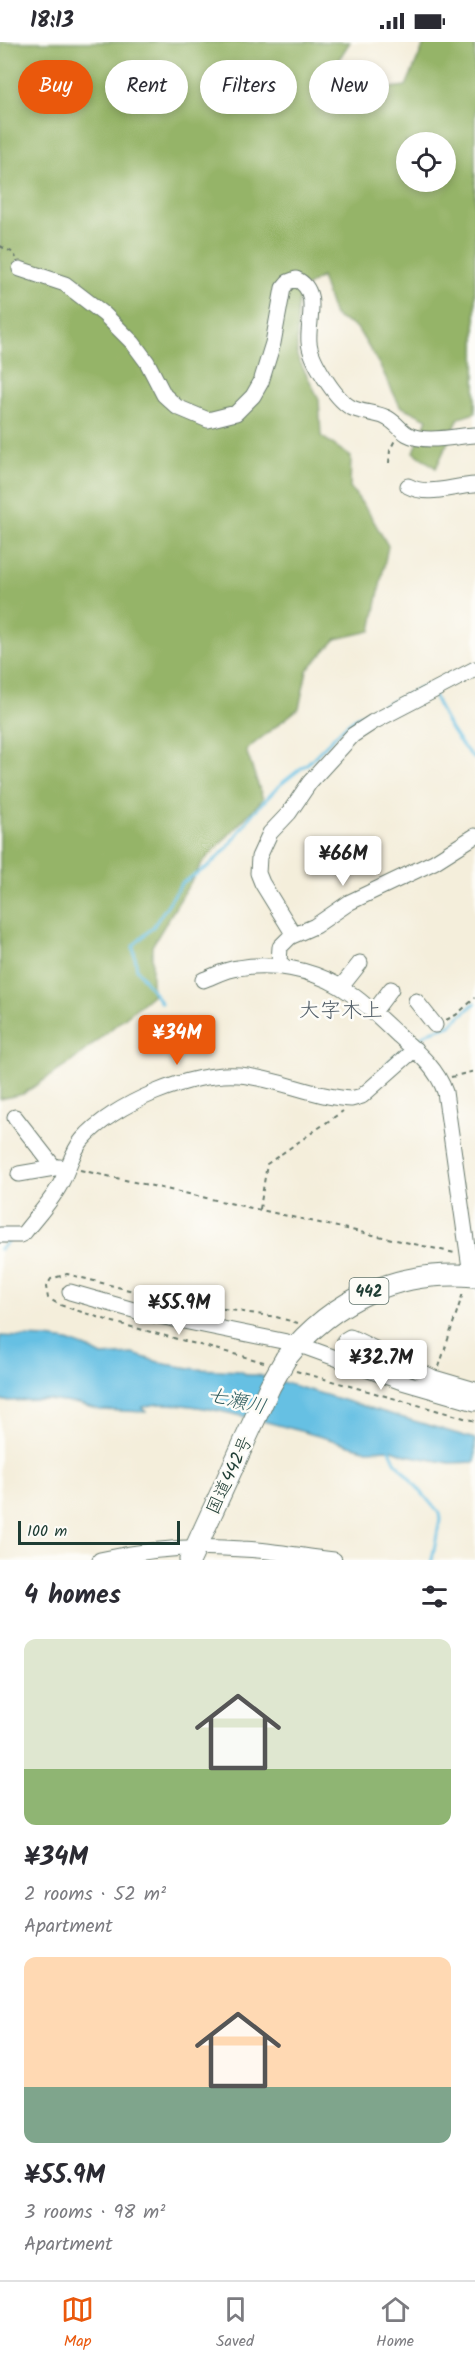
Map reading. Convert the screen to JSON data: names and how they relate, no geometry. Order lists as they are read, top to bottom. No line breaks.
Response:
{"streets":{"highway":["442","国道442号"]},"districts":["大字木上"],"water":["七瀬川"],"scale_bar":"100 m","page":{"status":"18:13","chip":["Buy","Rent","Filters","New"],"price":["¥66M","¥34M","¥55.9M","¥32.7M"],"scale":"100 m","heading":"4 homes","list":[{"name":"¥34M","note":"2 rooms · 52 m² · Apartment"},{"name":"¥55.9M","note":"3 rooms · 98 m² · Apartment"}],"tabs":["Map","Saved","Home"]}}
